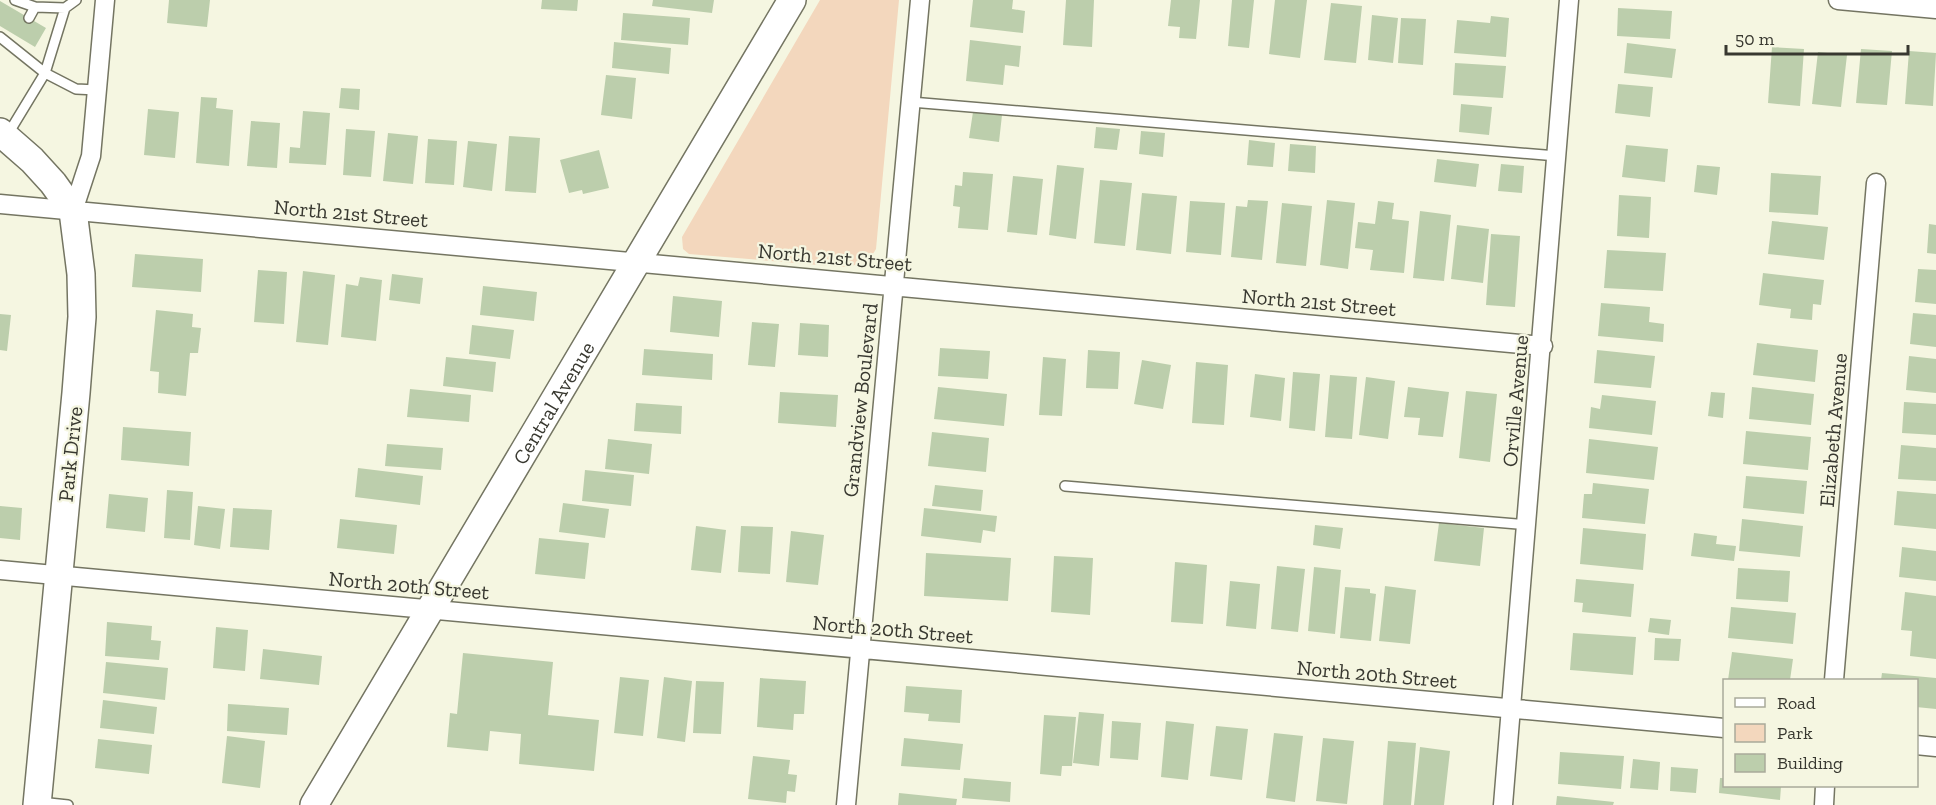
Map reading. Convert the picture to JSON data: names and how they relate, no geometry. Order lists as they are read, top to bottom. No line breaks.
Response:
{"streets":{"main road":["Central Avenue","Park Drive"],"street":["North 21st Street","Grandview Boulevard","Orville Avenue","Elizabeth Avenue","North 20th Street"]},"crossings":[["North 21st Street","Grandview Boulevard"],["North 21st Street","Orville Avenue"],["North 21st Street","Central Avenue"],["North 21st Street","Park Drive"],["Grandview Boulevard","North 20th Street"],["Orville Avenue","North 20th Street"],["Central Avenue","North 20th Street"],["Park Drive","North 20th Street"]],"legend":["Road","Park","Building"],"scale_bar":"50 m"}
